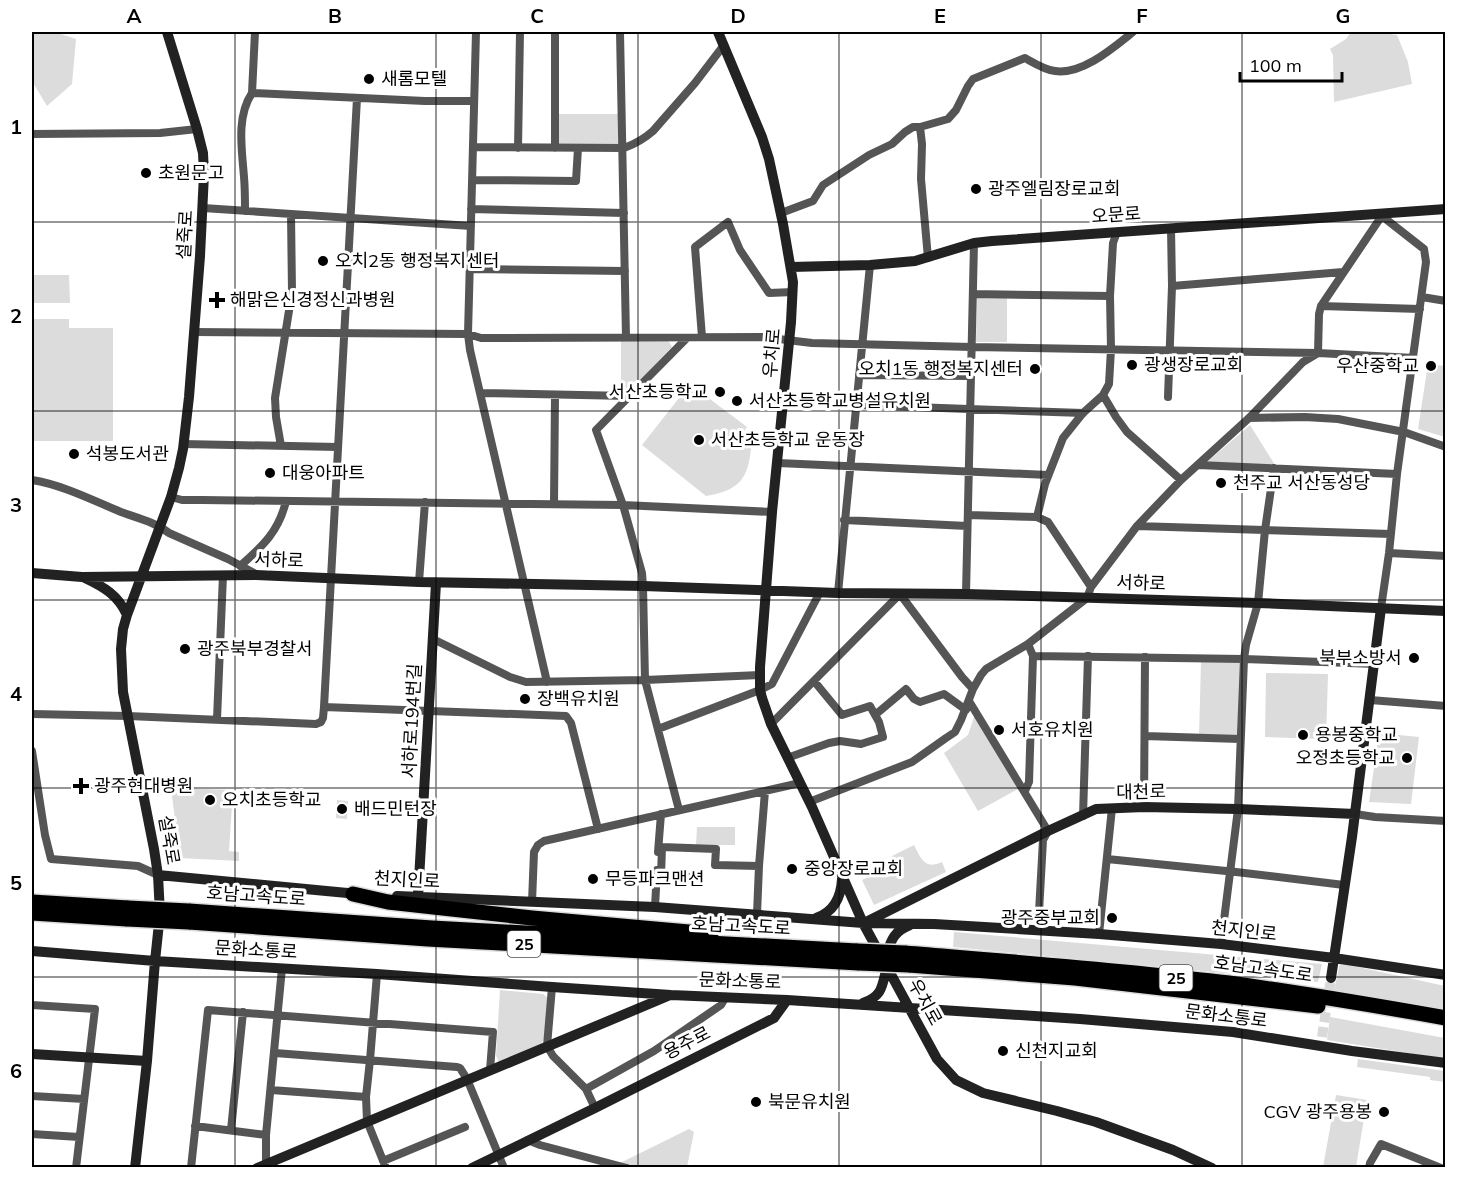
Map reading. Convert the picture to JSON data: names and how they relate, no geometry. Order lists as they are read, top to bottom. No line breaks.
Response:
{"streets":{"highway":["호남고속도로","25"],"street":["오문로","설죽로","우치로","서하로","서하로194번길","대천로","천지인로","문화소통로","용주로"]},"crossings":[["오문로","우치로"],["설죽로","서하로"],["설죽로","천지인로"],["설죽로","문화소통로"],["우치로","서하로"],["우치로","대천로"],["우치로","천지인로"],["우치로","문화소통로"],["서하로","서하로194번길"],["서하로194번길","천지인로"],["대천로","천지인로"],["문화소통로","용주로"]],"places":{"other":["새롬모텔","초원문고","광주엘림장로교회","오치2동 행정복지센터","광생장로교회","우산중학교","오치1동 행정복지센터","서산초등학교","서산초등학교병설유치원","서산초등학교 운동장","석봉도서관","대웅아파트","천주교 서산동성당","광주북부경찰서","북부소방서","장백유치원","서호유치원","용봉중학교","오정초등학교","오치초등학교","배드민턴장","중앙장로교회","무등파크맨션","광주중부교회","신천지교회","북문유치원","CGV 광주용봉"],"health":["해맑은신경정신과병원","광주현대병원"]},"scale_bar":"100 m","grid":{"columns":["A","B","C","D","E","F","G"],"rows":["1","2","3","4","5","6"]}}
